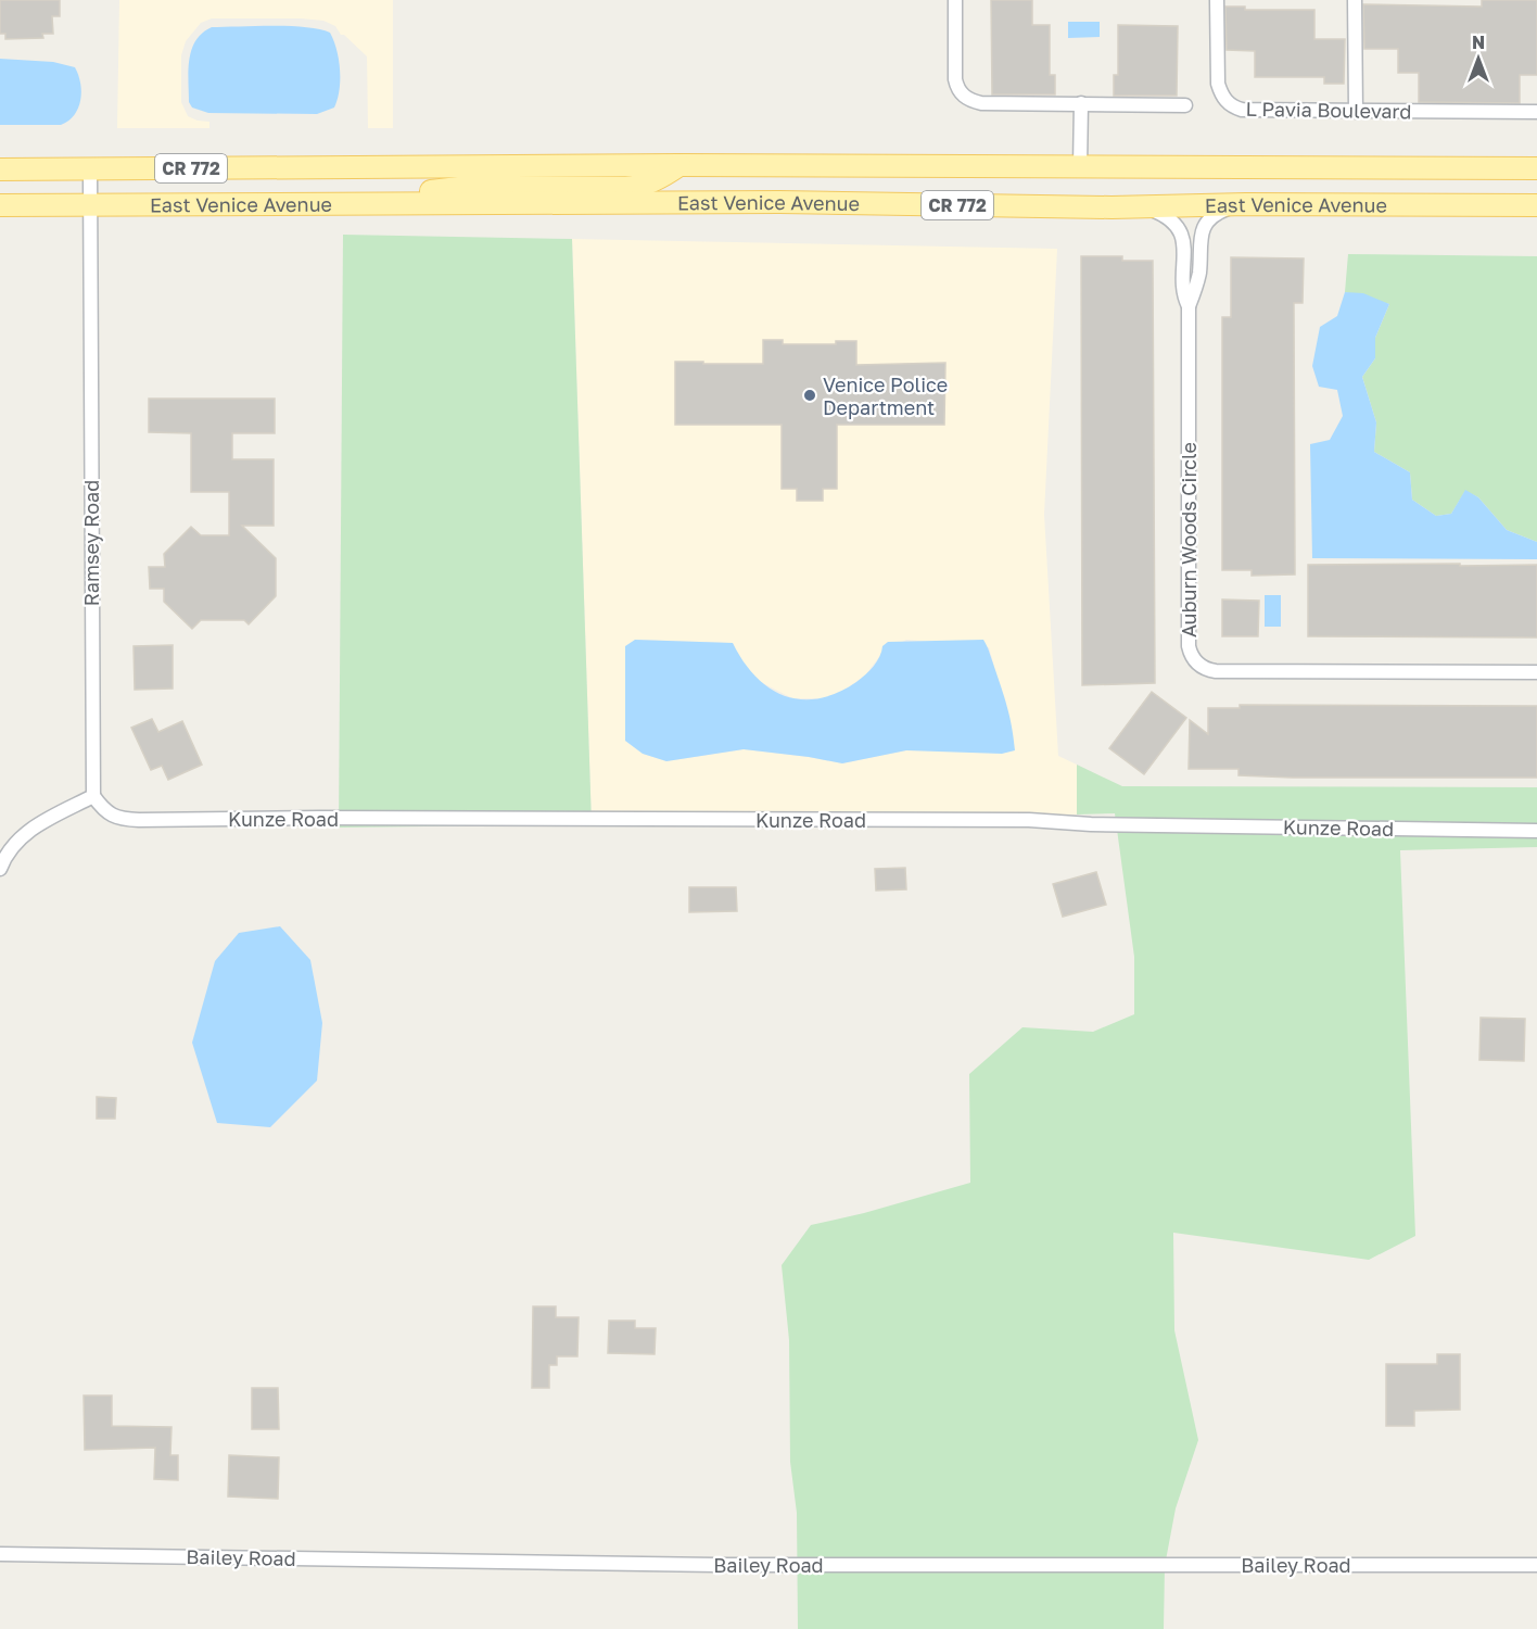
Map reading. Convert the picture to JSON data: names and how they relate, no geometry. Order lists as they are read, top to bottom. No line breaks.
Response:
{"streets":{"main road":["CR 772","East Venice Avenue"],"street":["L Pavia Boulevard","Auburn Woods Circle","Ramsey Road","Kunze Road","Bailey Road"]},"crossings":[["East Venice Avenue","Auburn Woods Circle"],["East Venice Avenue","Ramsey Road"],["Ramsey Road","Kunze Road"]],"places":["Venice Police Department"],"north":"top"}
